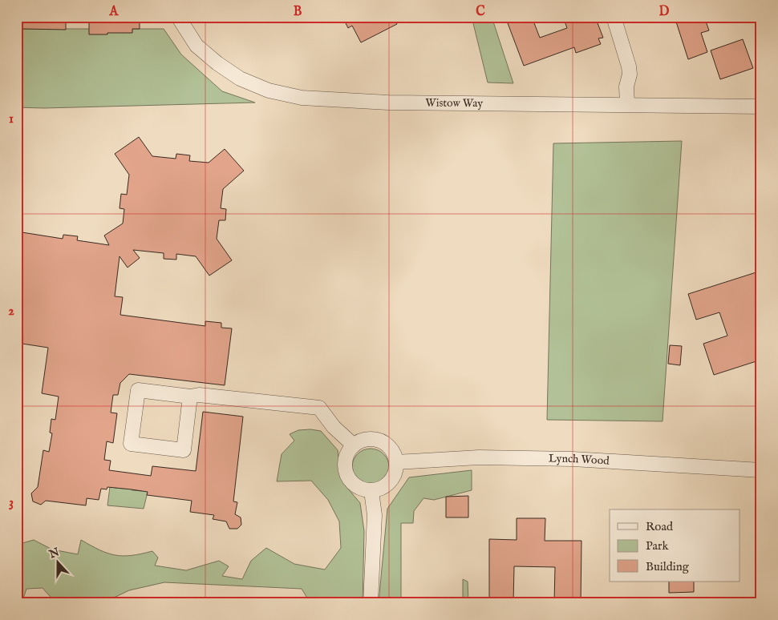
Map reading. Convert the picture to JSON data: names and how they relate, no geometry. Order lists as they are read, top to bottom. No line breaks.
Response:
{"streets":{"street":["Wistow Way","Lynch Wood"]},"legend":["Road","Park","Building"],"north":"top","grid":{"columns":["A","B","C","D"],"rows":["1","2","3"]}}
